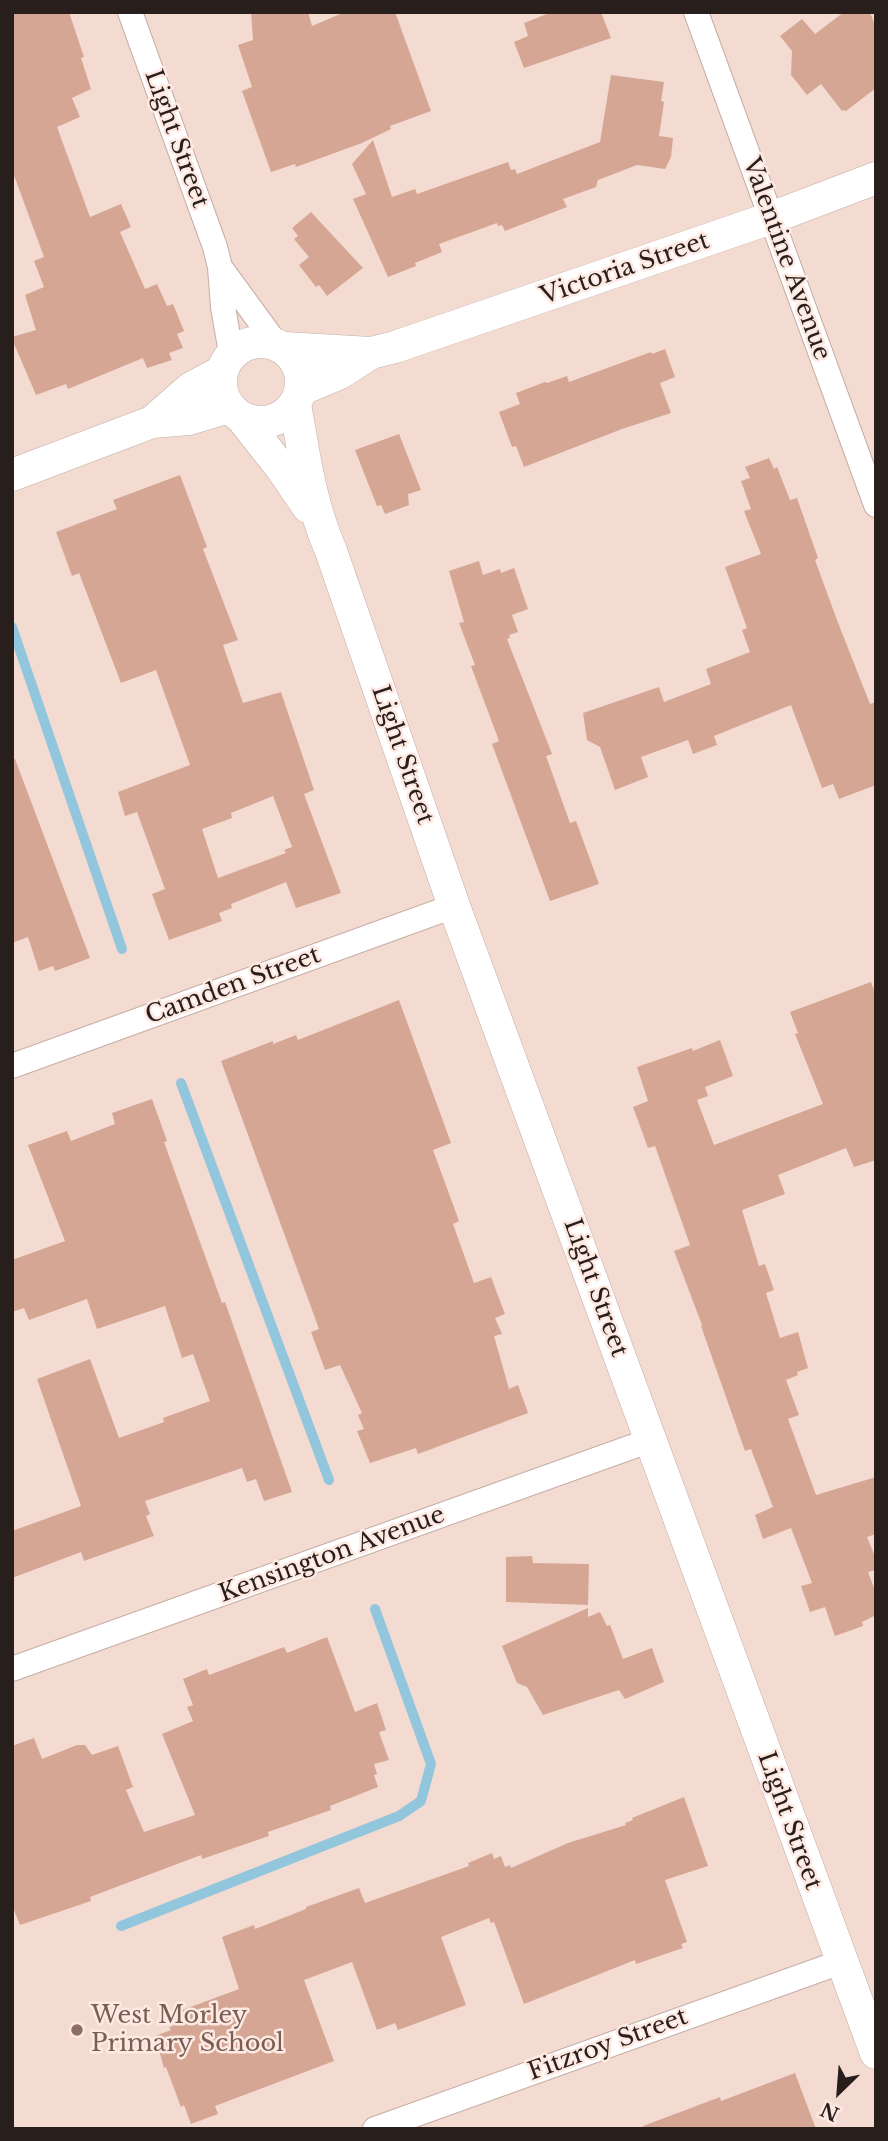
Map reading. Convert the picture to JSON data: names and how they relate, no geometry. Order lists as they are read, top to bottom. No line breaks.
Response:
{"streets":{"street":["Light Street","Valentine Avenue","Victoria Street","Camden Street","Kensington Avenue","Fitzroy Street"]},"crossings":[["Light Street","Victoria Street"],["Light Street","Camden Street"],["Light Street","Kensington Avenue"],["Light Street","Fitzroy Street"],["Valentine Avenue","Victoria Street"]],"places":["West Morley Primary School"],"north":"bottom left"}
